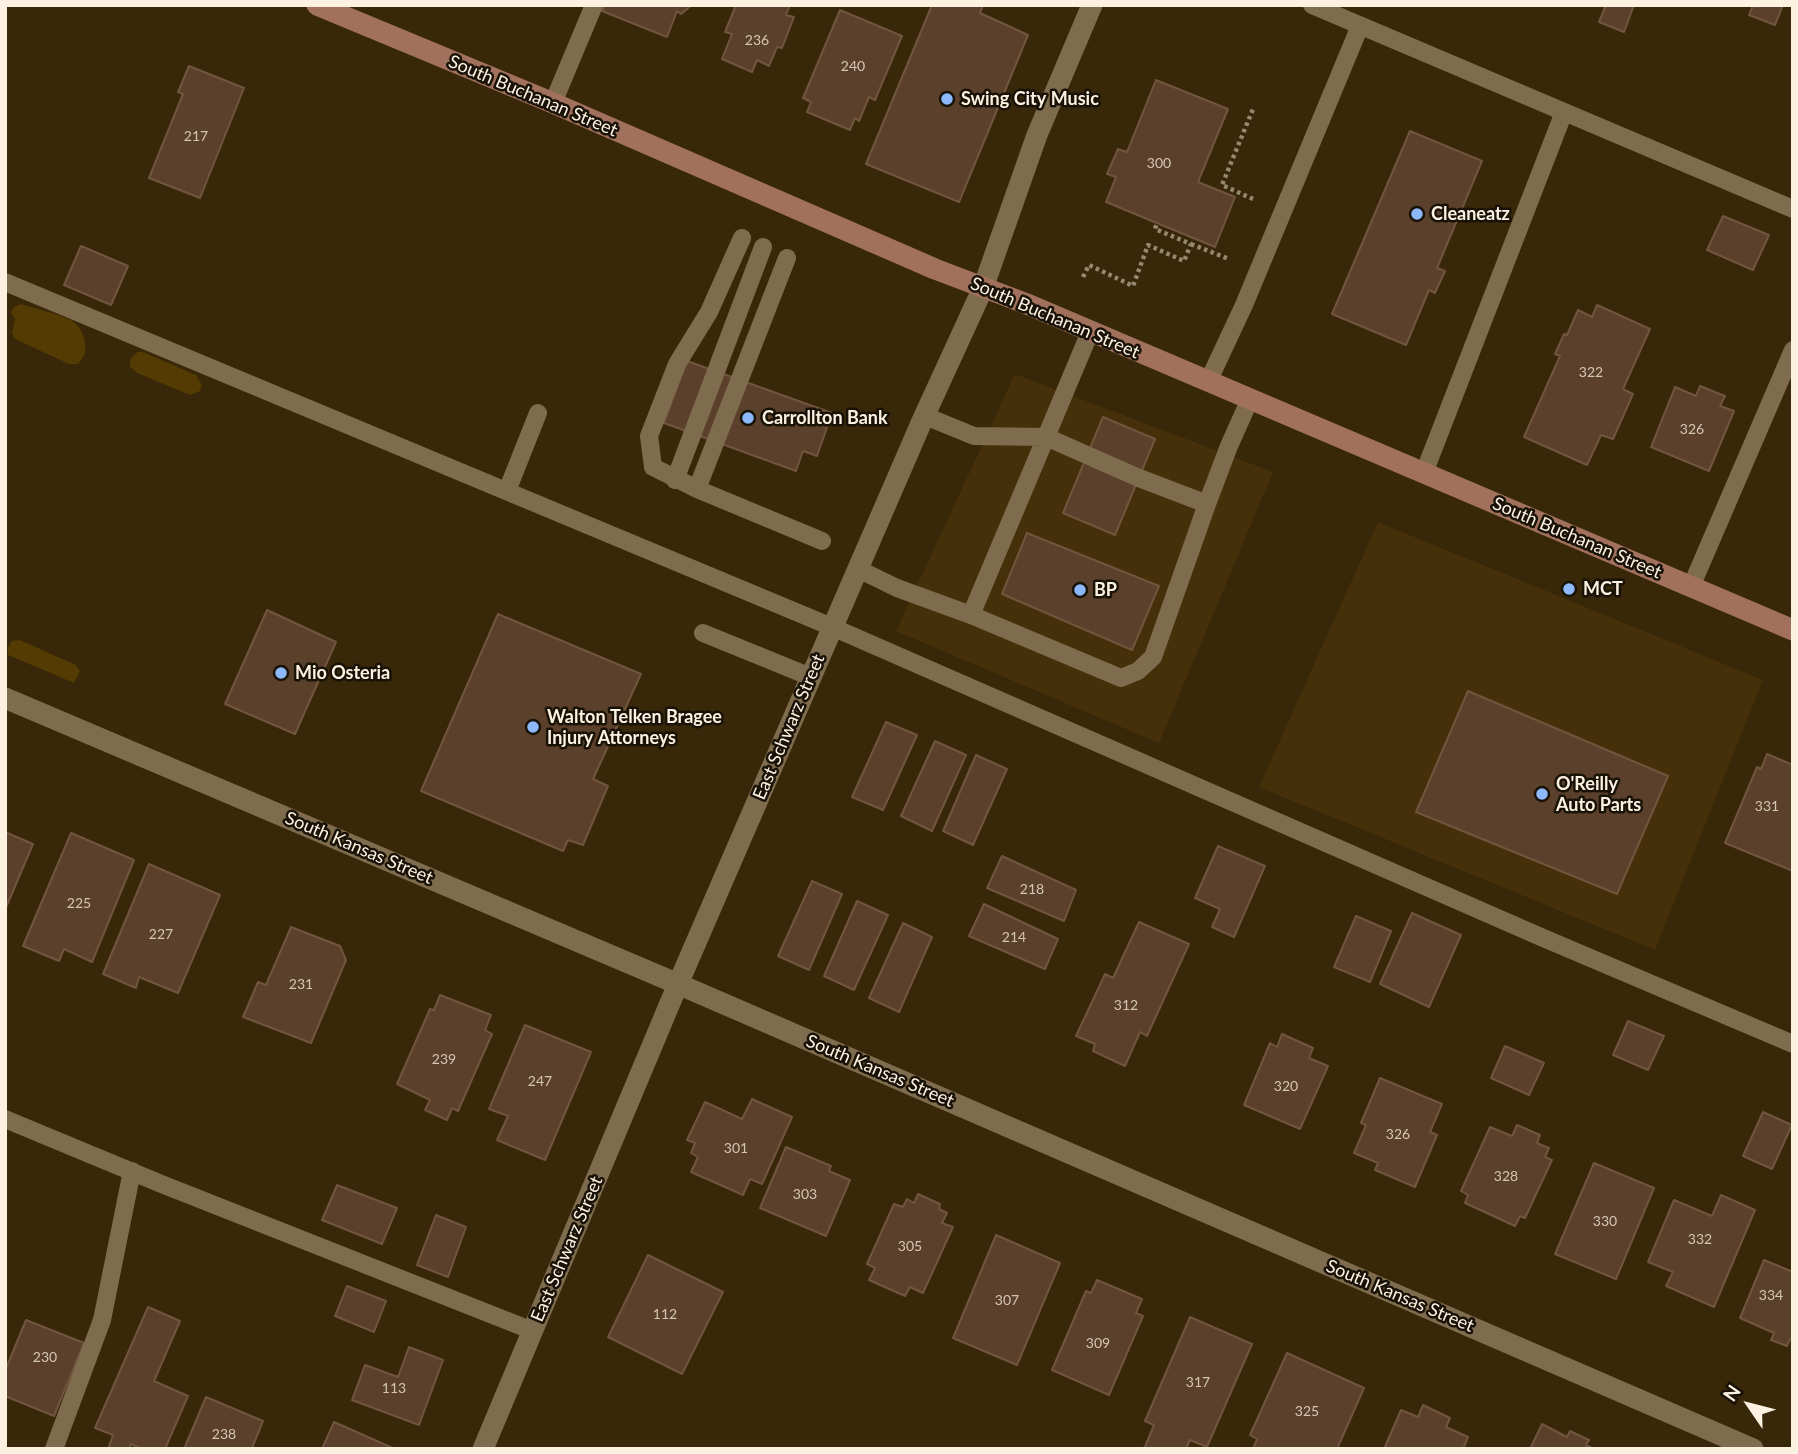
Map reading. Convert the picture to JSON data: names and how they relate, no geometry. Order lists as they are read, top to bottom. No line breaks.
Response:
{"streets":{"main road":["South Buchanan Street"],"street":["East Schwarz Street","South Kansas Street"]},"crossings":[["South Buchanan Street","East Schwarz Street"],["East Schwarz Street","South Kansas Street"]],"places":["Swing City Music","Cleaneatz","Carrollton Bank","MCT","BP","Mio Osteria","Walton Telken Bragee Injury Attorneys","O'Reilly Auto Parts"],"house_numbers":["236","240","217","300","322","326","331","218","225","227","214","231","312","239","247","320","326","301","328","303","330","332","305","334","307","112","309","230","317","113","325","238"],"north":"top left"}
